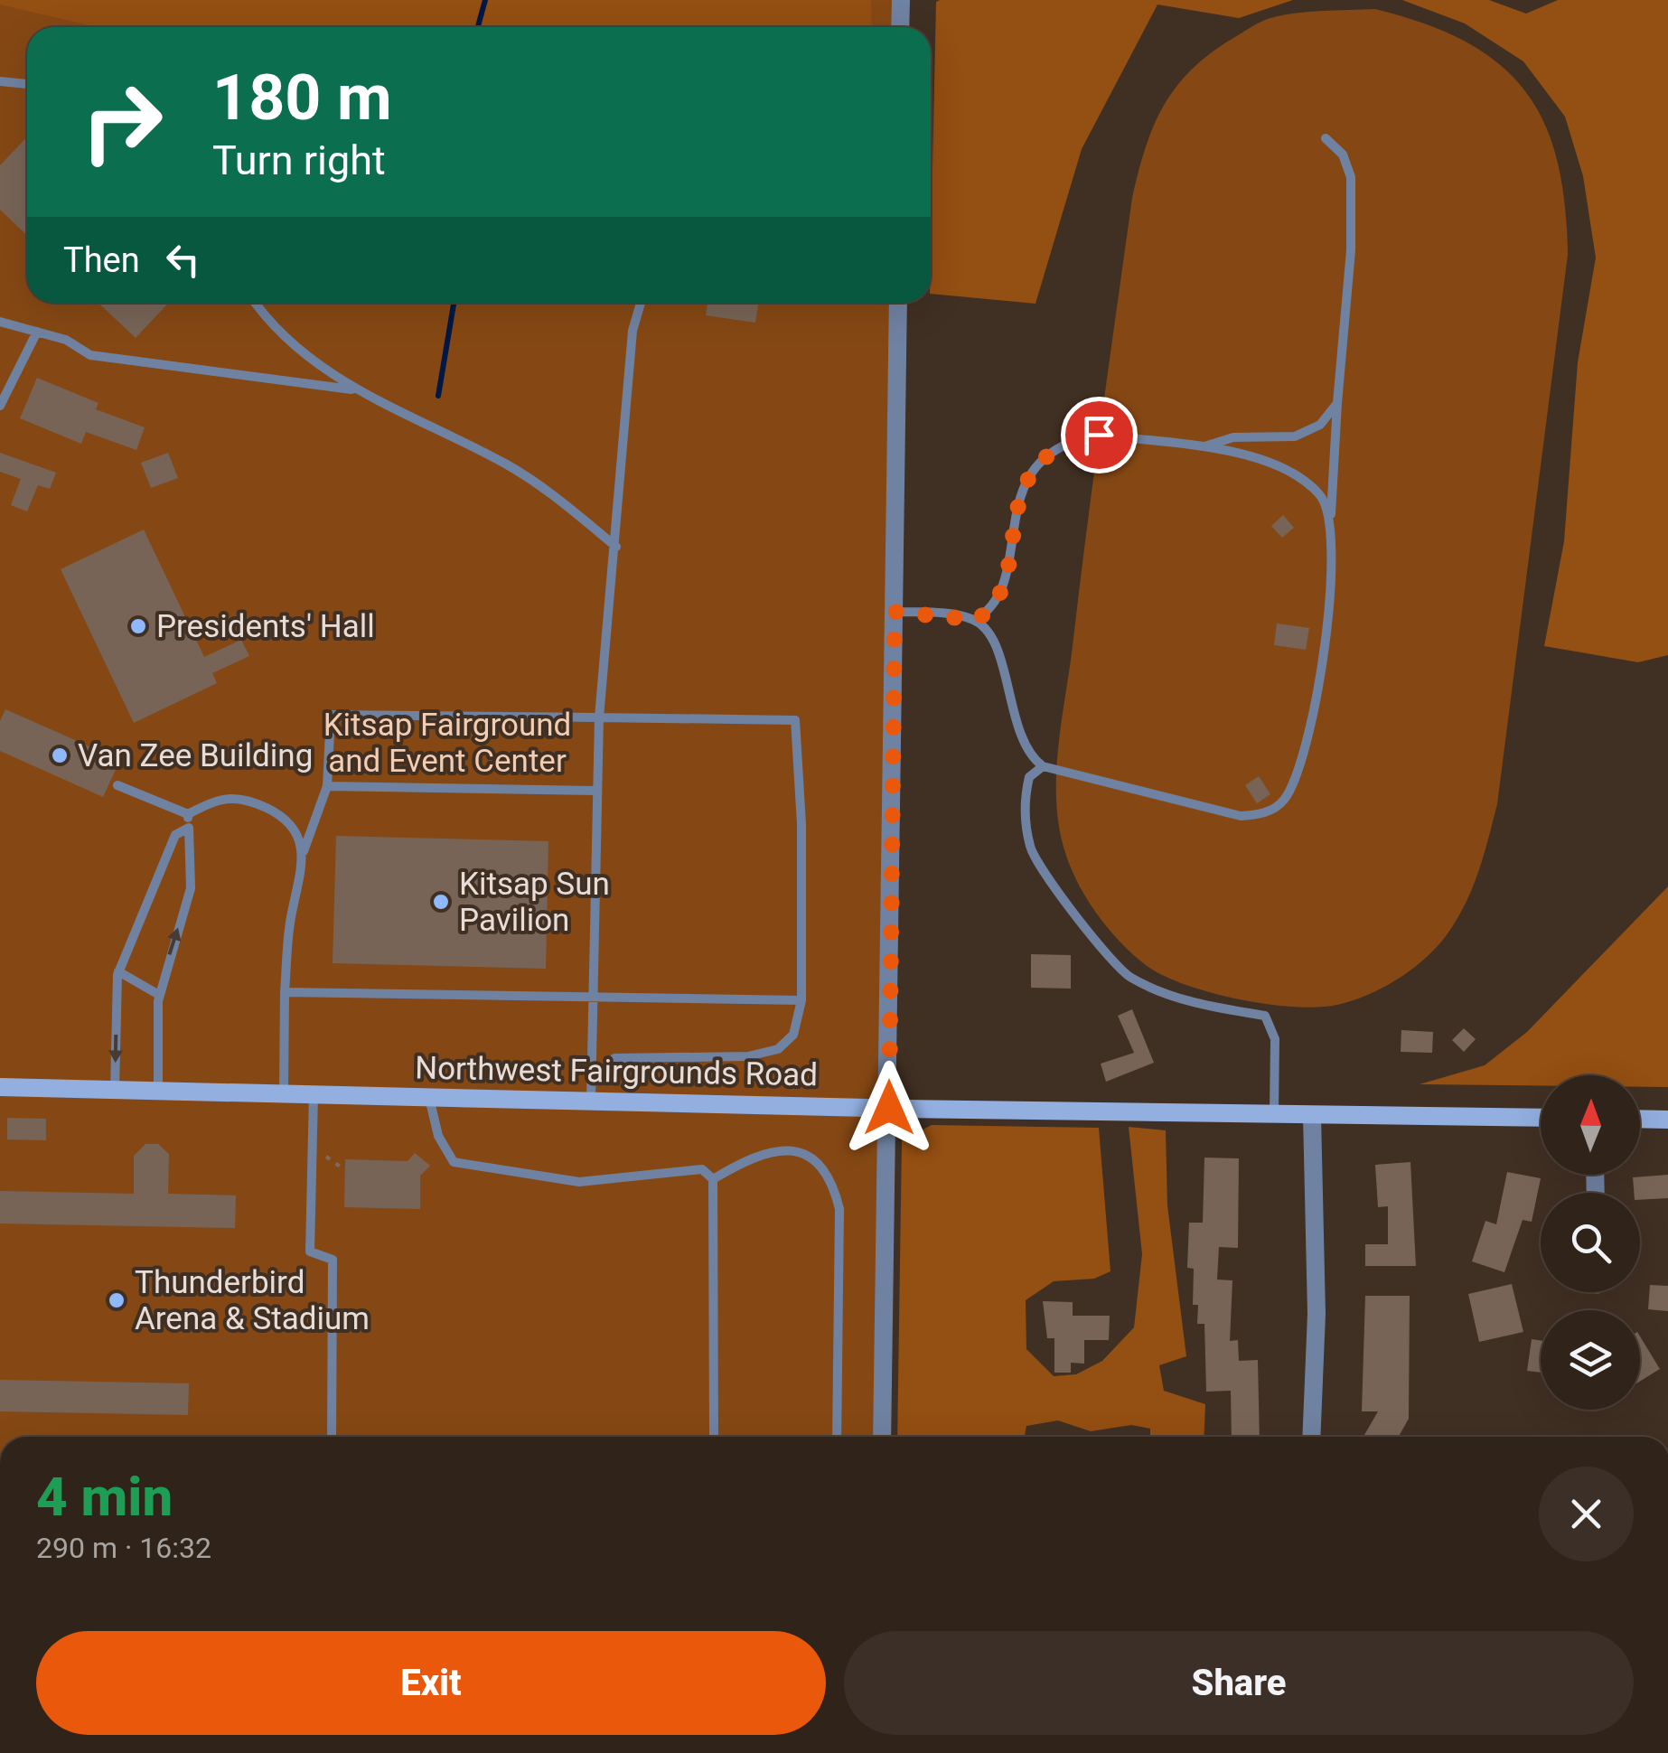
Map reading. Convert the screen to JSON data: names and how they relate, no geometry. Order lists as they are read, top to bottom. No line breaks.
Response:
{"streets":{"main road":["Northwest Fairgrounds Road"]},"parks":["Kitsap Fairground and Event Center"],"places":["Presidents' Hall","Van Zee Building","Kitsap Sun Pavilion","Thunderbird Arena & Stadium"],"north":"top","page":{"turn":["180 m","Turn right"],"then":"Then","heading":["4 min","290 m · 16:32"],"buttons":["Exit","Share"]}}
